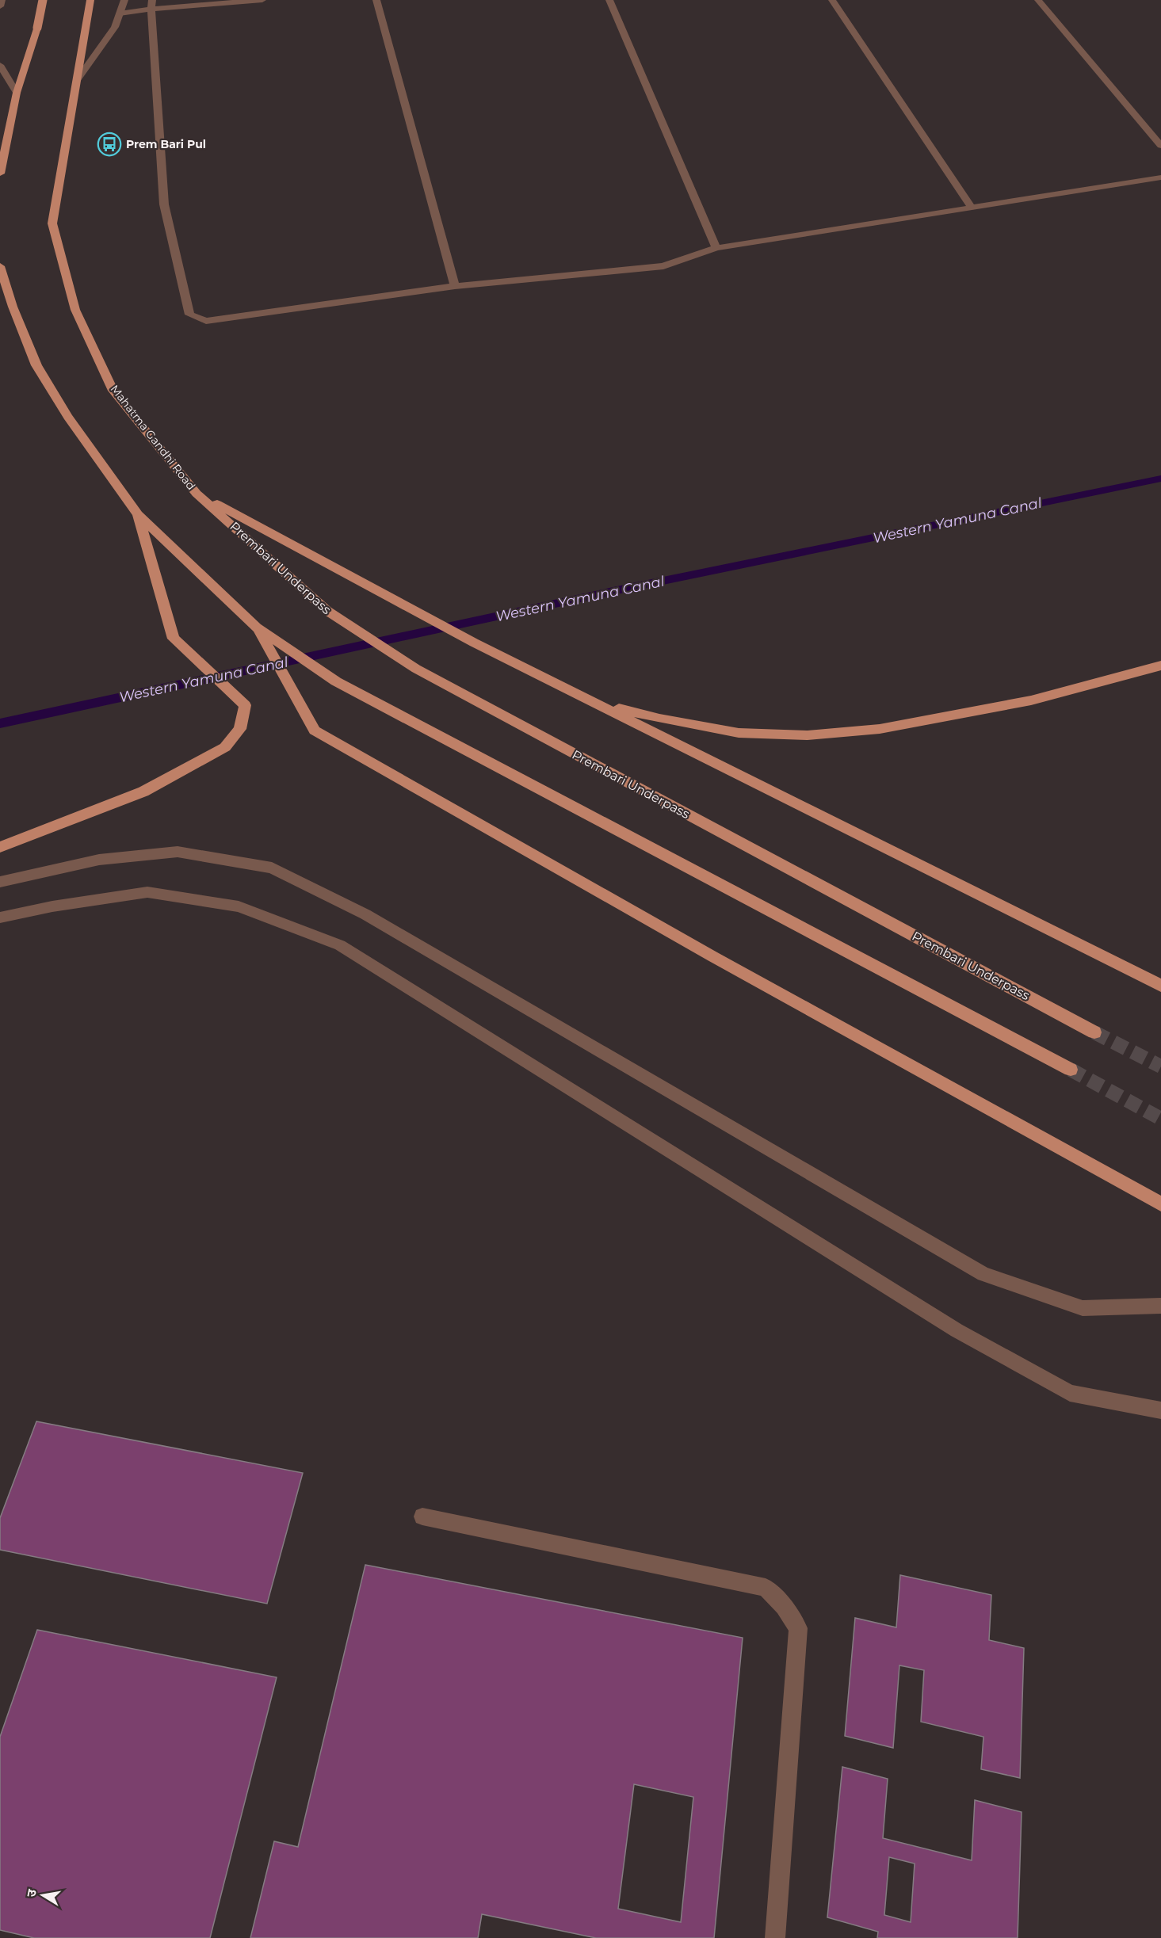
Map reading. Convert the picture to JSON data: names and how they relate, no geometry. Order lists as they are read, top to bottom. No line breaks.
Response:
{"streets":{"main road":["Mahatma Gandhi Road","Prembari Underpass"]},"crossings":[["Mahatma Gandhi Road","Prembari Underpass"]],"water":["Western Yamuna Canal"],"places":{"bus stop":["Prem Bari Pul"]},"north":"left"}
